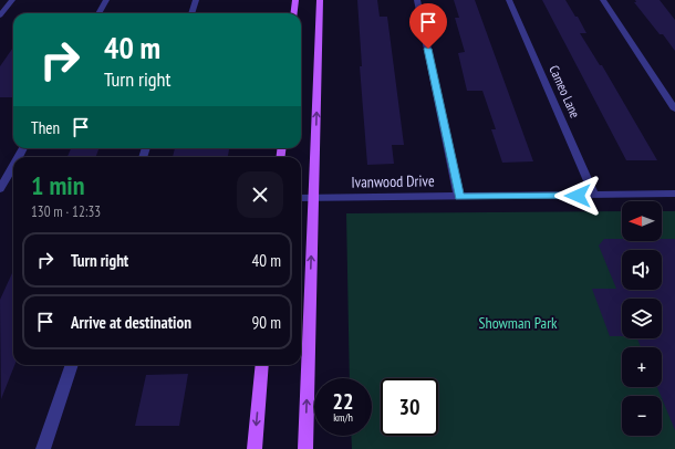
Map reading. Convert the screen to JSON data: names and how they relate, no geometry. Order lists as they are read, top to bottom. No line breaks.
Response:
{"streets":{"street":["Cameo Lane","Ivanwood Drive"]},"crossings":[["Cameo Lane","Ivanwood Drive"]],"parks":["Showman Park"],"north":"left","page":{"turn":["40 m","Turn right"],"then":"Then","heading":["1 min","130 m · 12:33"],"map_buttons":["+","−"],"list":[{"name":"Turn right","value":"40 m"},{"name":"Arrive at destination","value":"90 m"}],"speed":"22 km/h","limit":"30"}}
